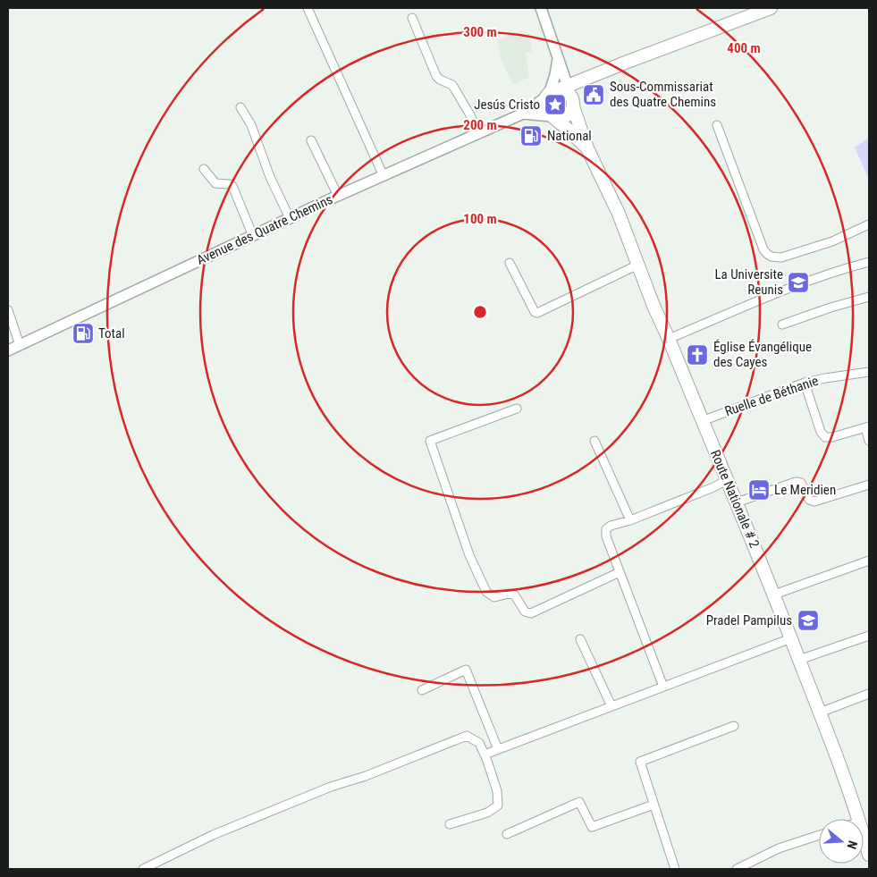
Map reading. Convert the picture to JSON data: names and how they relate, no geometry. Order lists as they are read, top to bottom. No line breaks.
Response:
{"streets":{"main road":["Avenue des Quatre Chemins","Route Nationale # 2"],"street":["Ruelle de Béthanie"]},"crossings":[["Avenue des Quatre Chemins","Route Nationale # 2"],["Ruelle de Béthanie","Route Nationale # 2"]],"places":{"public building":["Sous-Commissariat des Quatre Chemins"],"place":["Jesús Cristo"],"fuel station":["National","Total"],"school or university":["La Universite Reunis","Pradel Pampilus"],"church":["Église Évangélique des Cayes"],"hotel":["Le Meridien"]},"north":"right","rings":["300 m","400 m","200 m","100 m"]}
